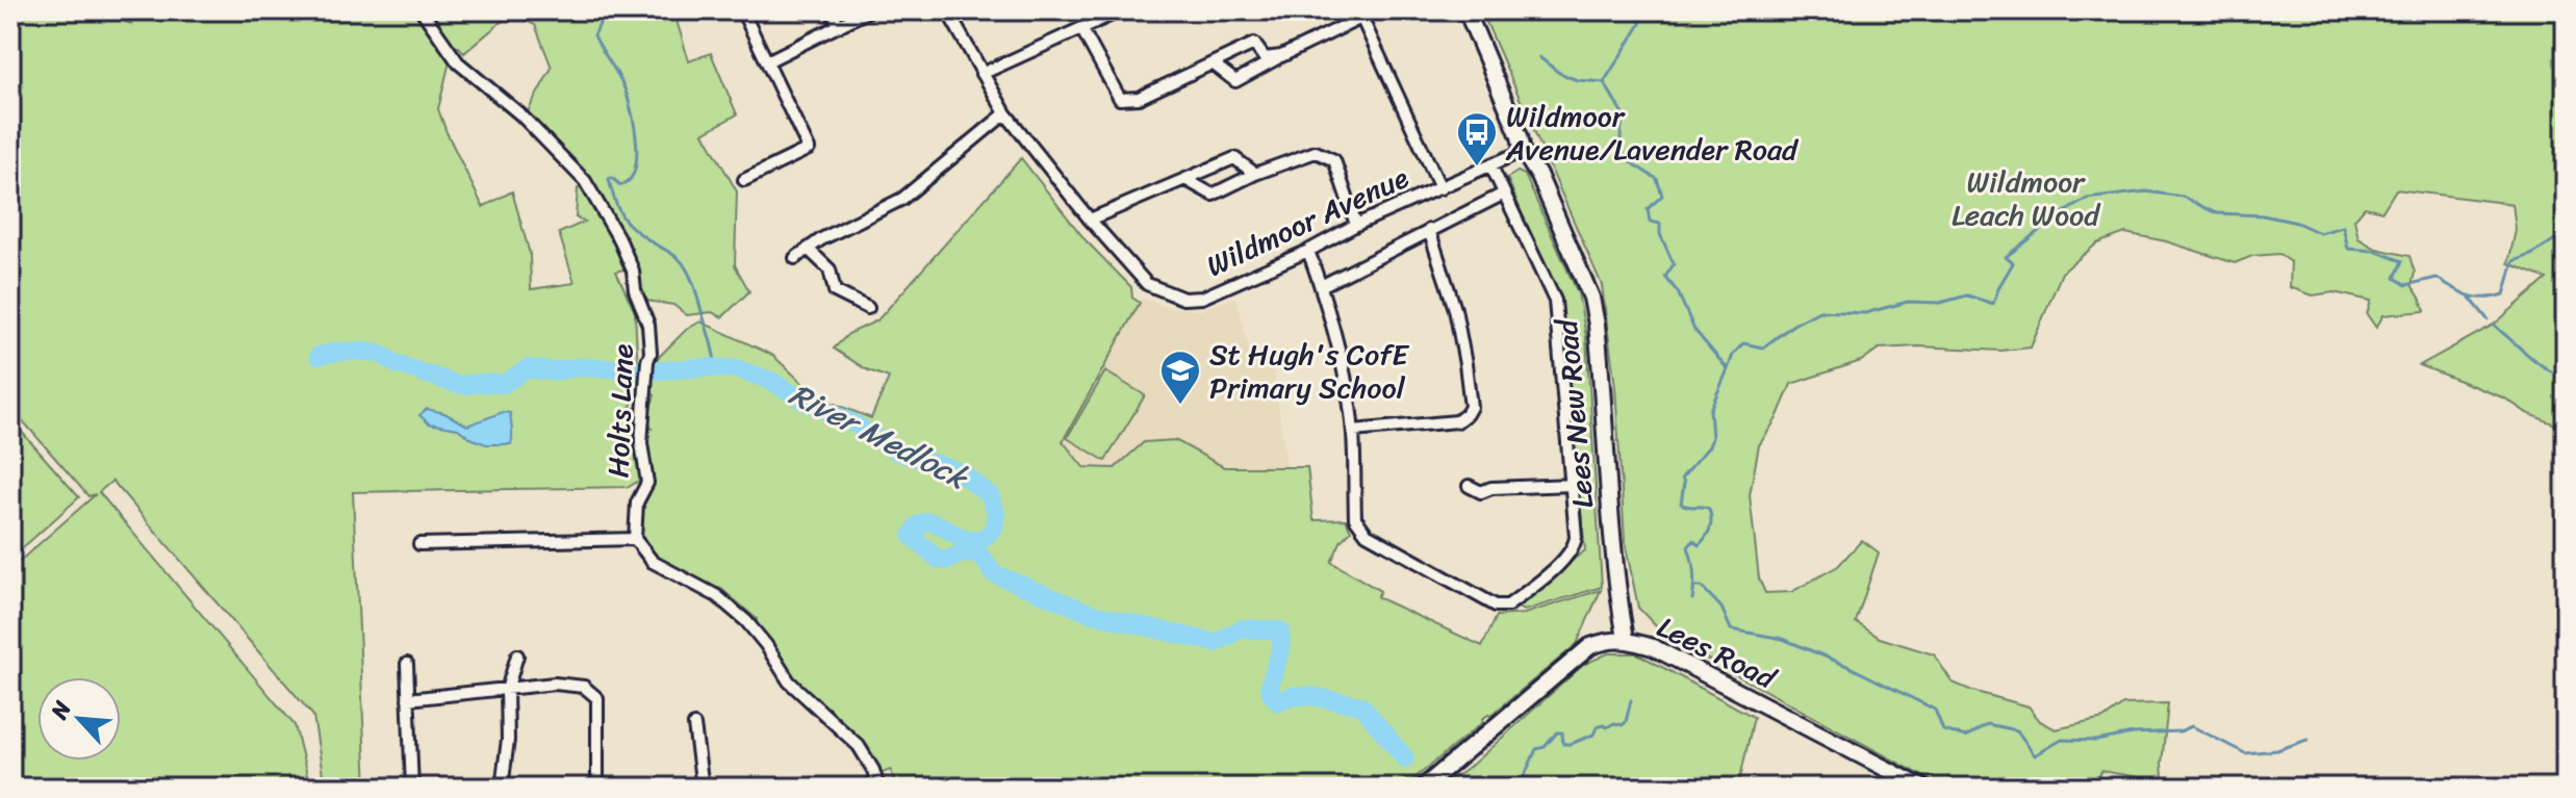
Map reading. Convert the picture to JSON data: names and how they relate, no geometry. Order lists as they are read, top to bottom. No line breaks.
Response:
{"streets":{"street":["Wildmoor Avenue","Holts Lane","Lees New Road","Lees Road"]},"crossings":[["Wildmoor Avenue","Lees New Road"],["Lees New Road","Lees Road"]],"water":["River Medlock"],"parks":["Wildmoor Leach Wood"],"places":{"bus stop":["Wildmoor Avenue/Lavender Road"],"school or university":["St Hugh's CofE Primary School"]},"north":"top left"}
